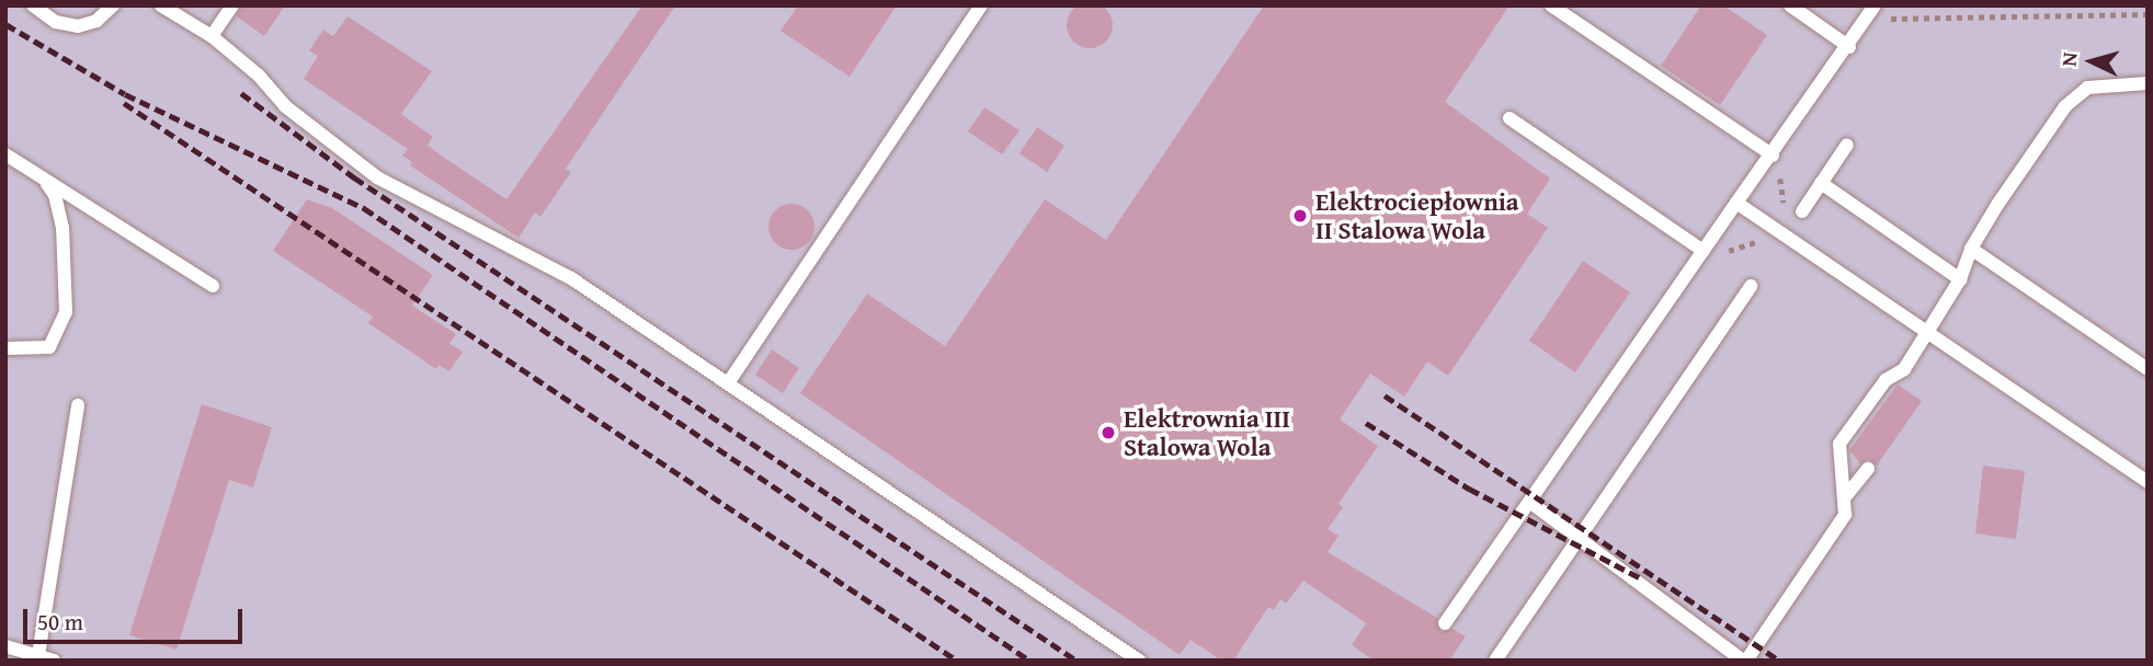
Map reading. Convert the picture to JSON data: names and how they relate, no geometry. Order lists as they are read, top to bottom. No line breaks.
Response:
{"places":["Elektrociepłownia II Stalowa Wola","Elektrownia III Stalowa Wola"],"scale_bar":"50 m","north":"left"}
